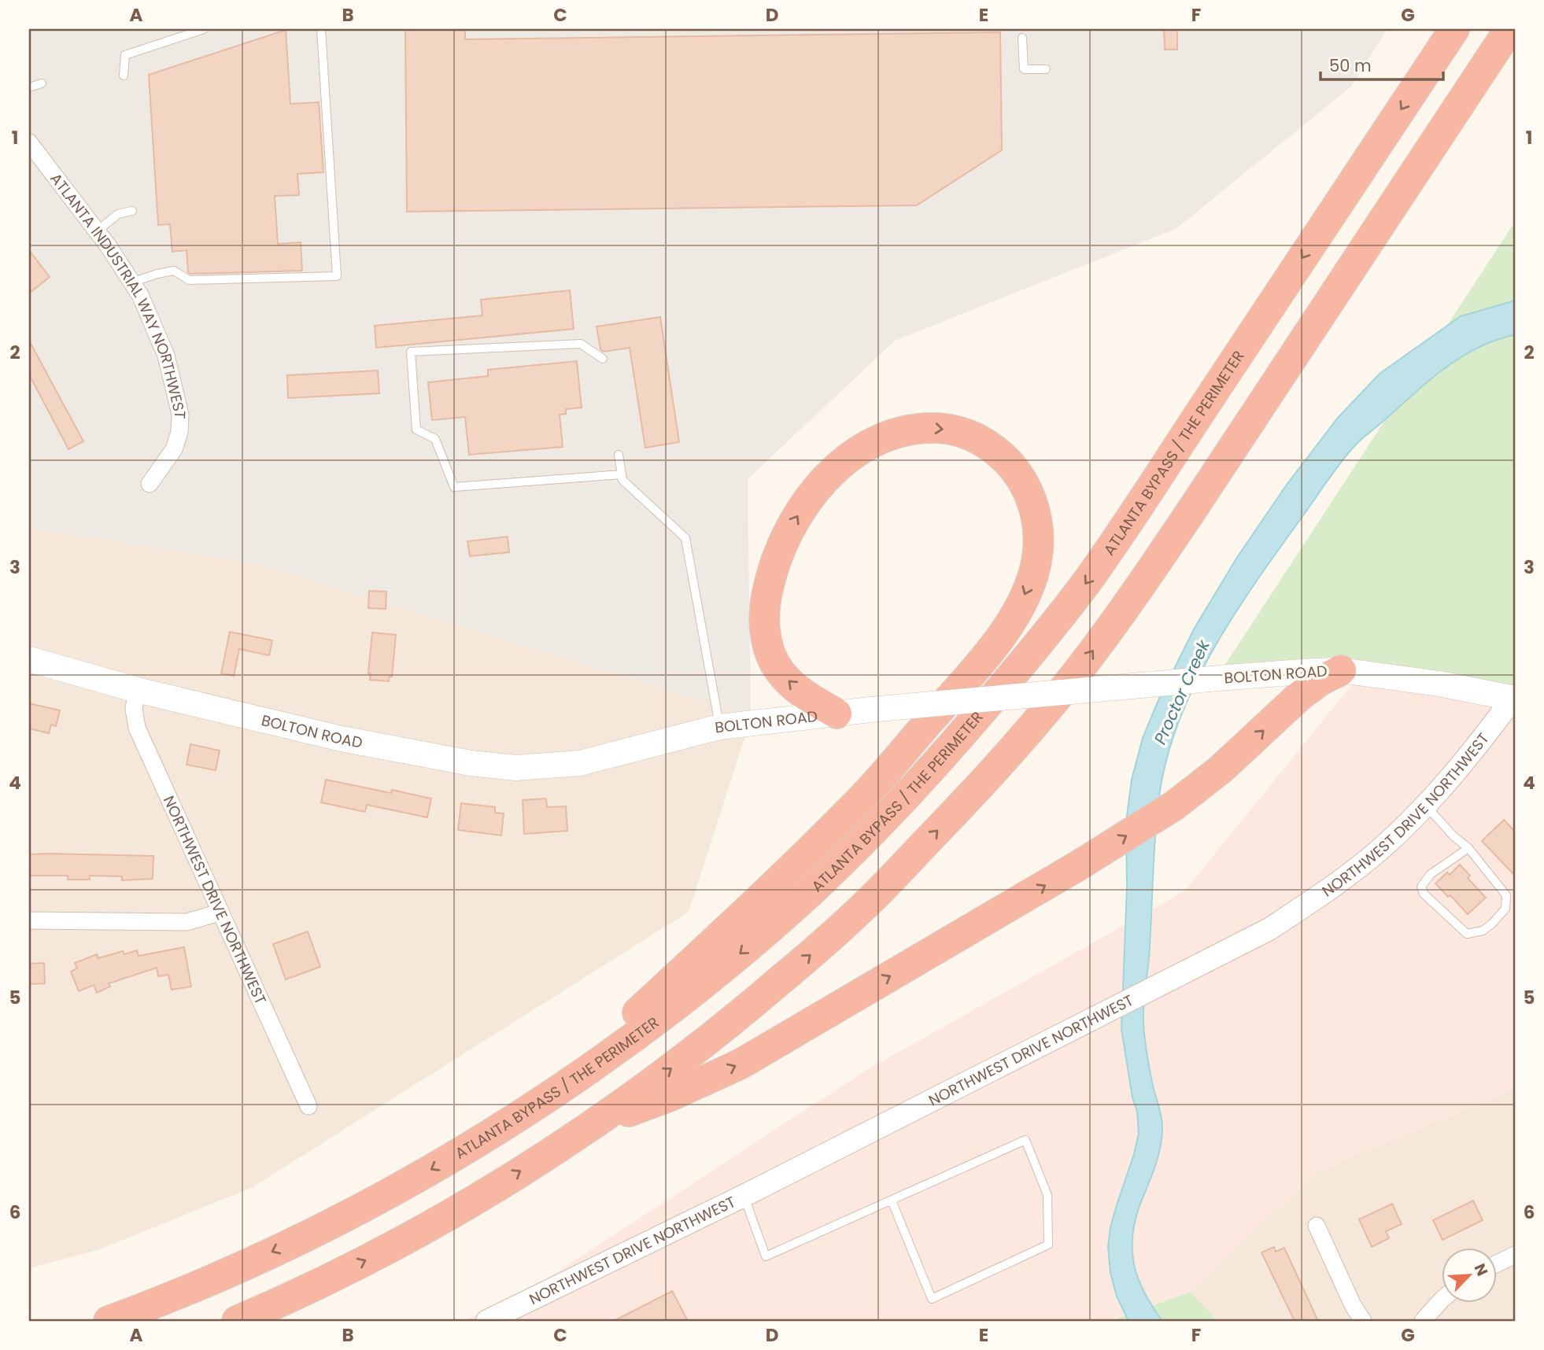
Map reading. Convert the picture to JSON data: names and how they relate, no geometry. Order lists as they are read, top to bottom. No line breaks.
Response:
{"streets":{"highway":["ATLANTA BYPASS / THE PERIMETER"],"main road":["BOLTON ROAD"],"street":["ATLANTA INDUSTRIAL WAY NORTHWEST","NORTHWEST DRIVE NORTHWEST"]},"crossings":[["BOLTON ROAD","NORTHWEST DRIVE NORTHWEST"]],"water":["Proctor Creek"],"scale_bar":"50 m","north":"top right","grid":{"columns":["A","B","C","D","E","F","G"],"rows":["1","2","3","4","5","6"]}}
